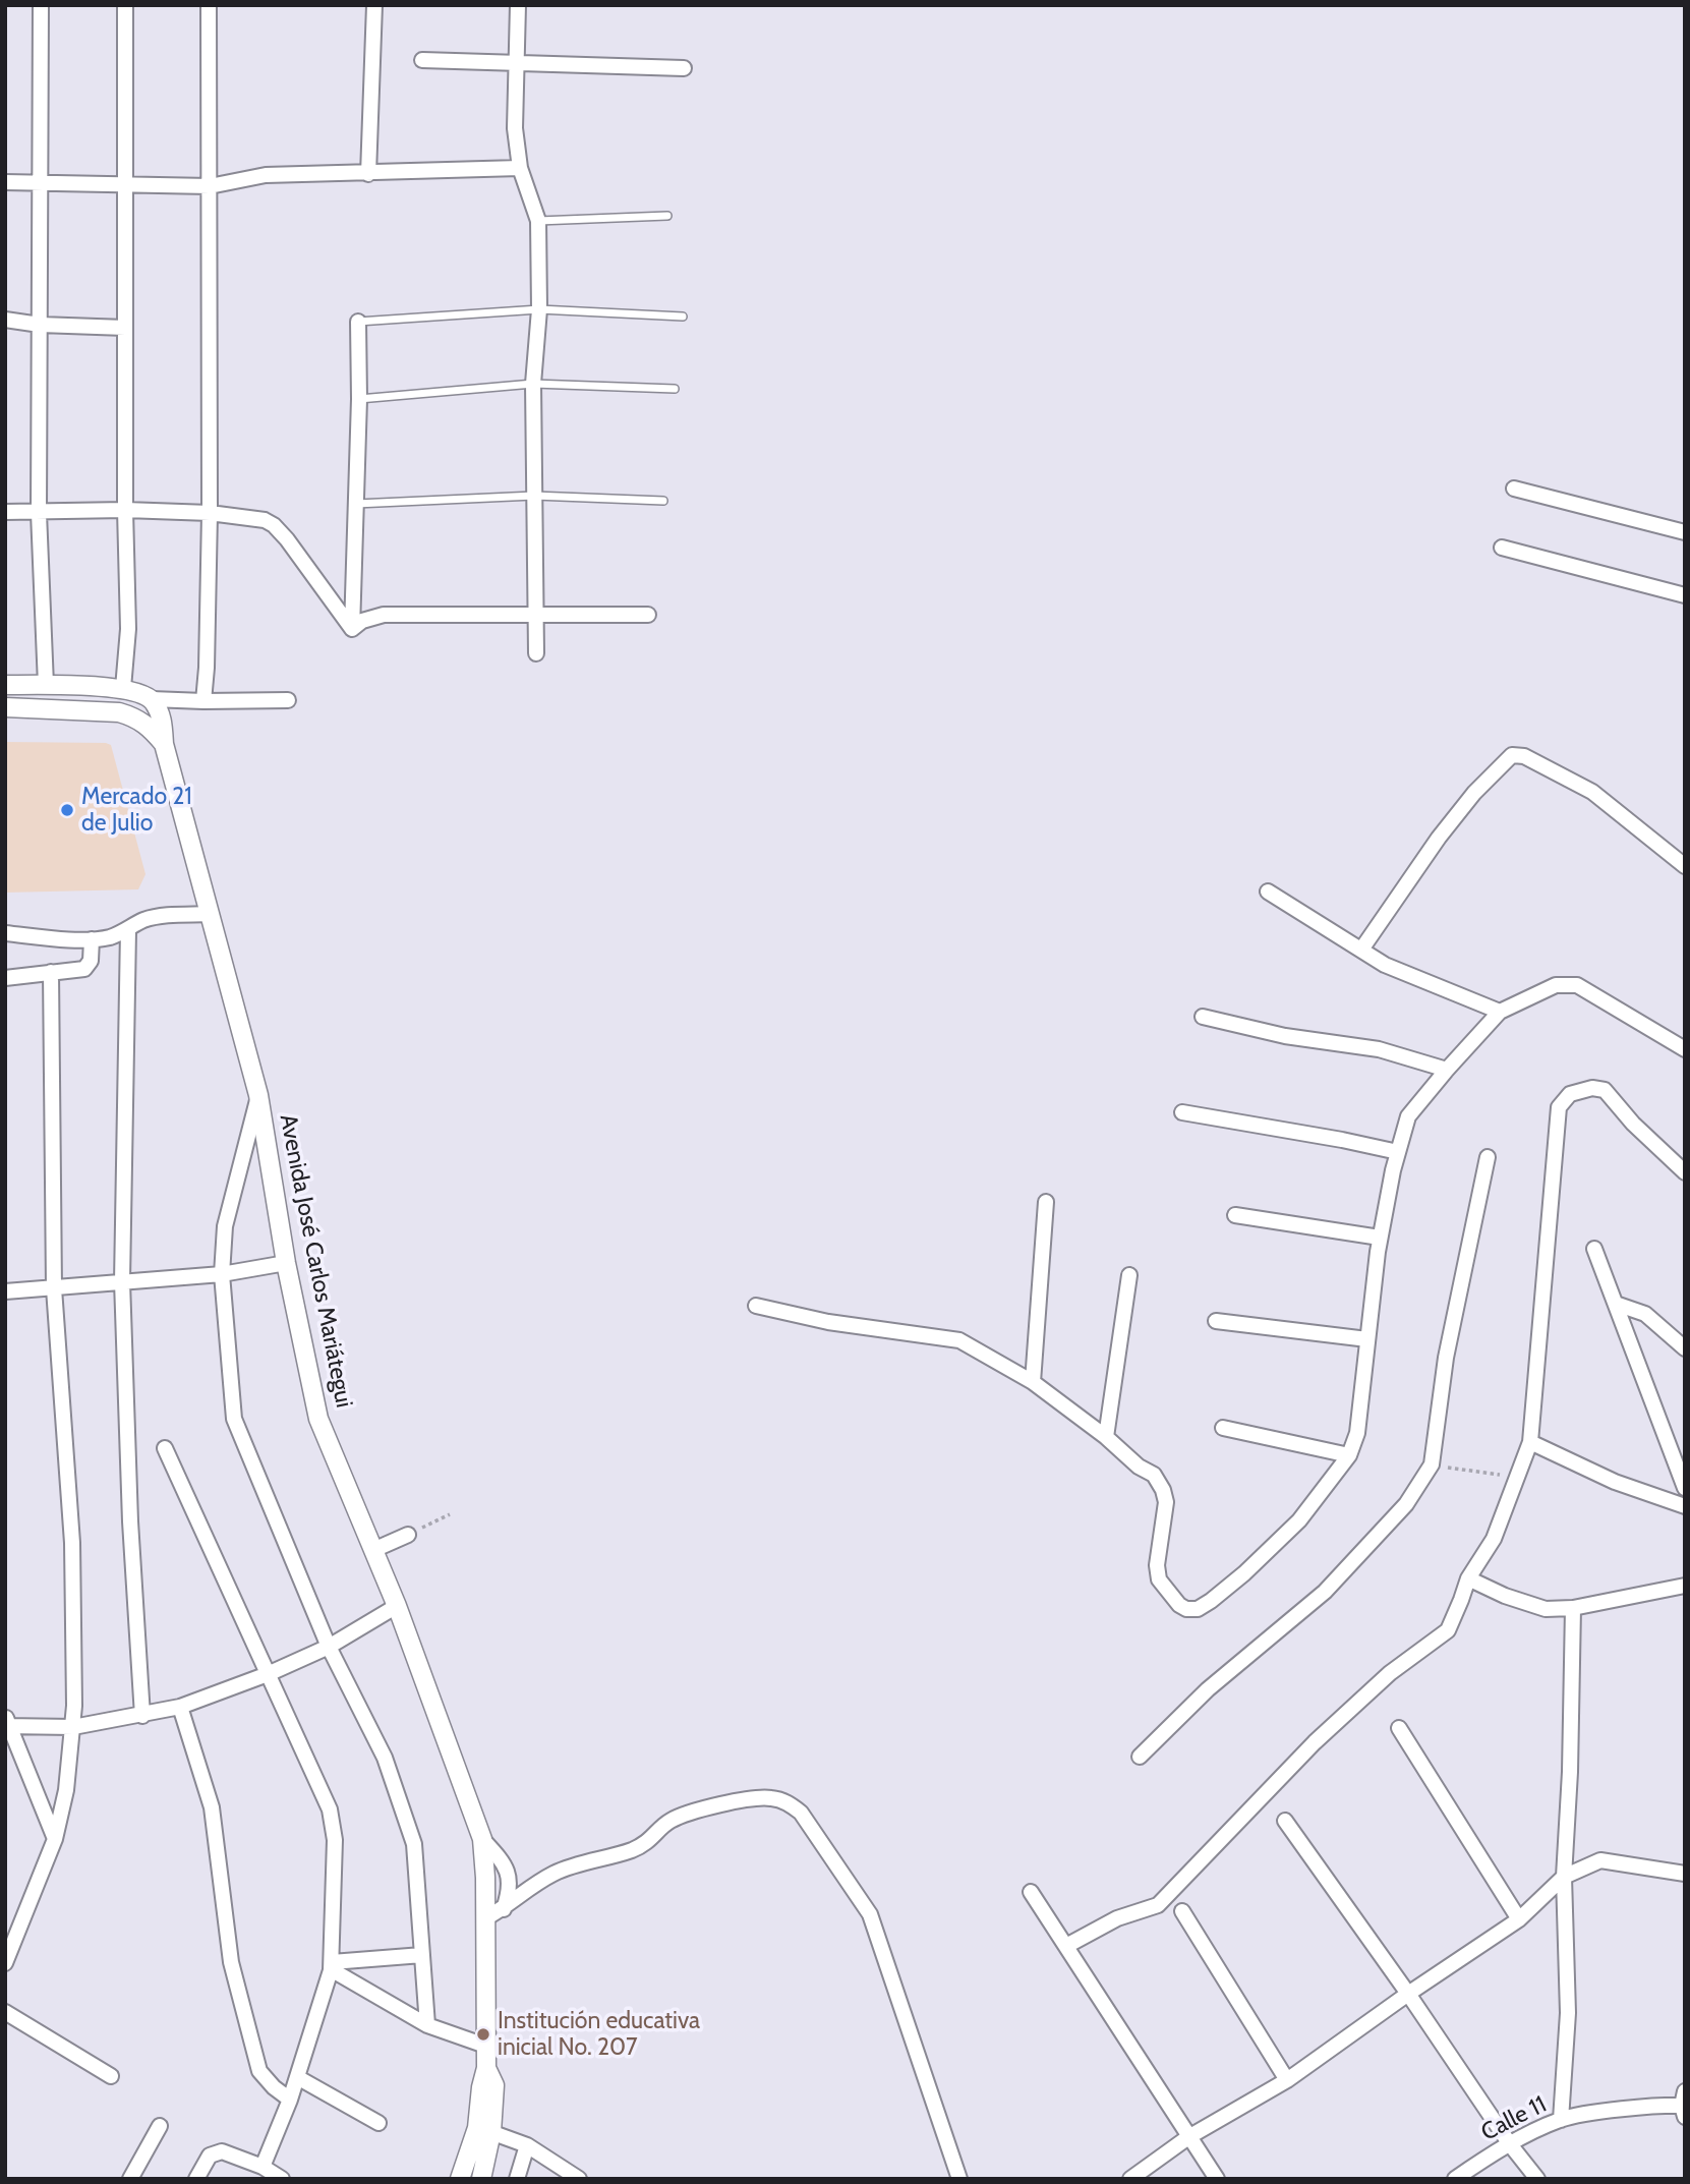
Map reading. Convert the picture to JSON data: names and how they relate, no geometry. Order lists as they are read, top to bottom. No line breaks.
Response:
{"streets":{"street":["Avenida José Carlos Mariátegui","Calle 11"]},"places":["Mercado 21 de Julio","Institución educativa inicial No. 207"]}
